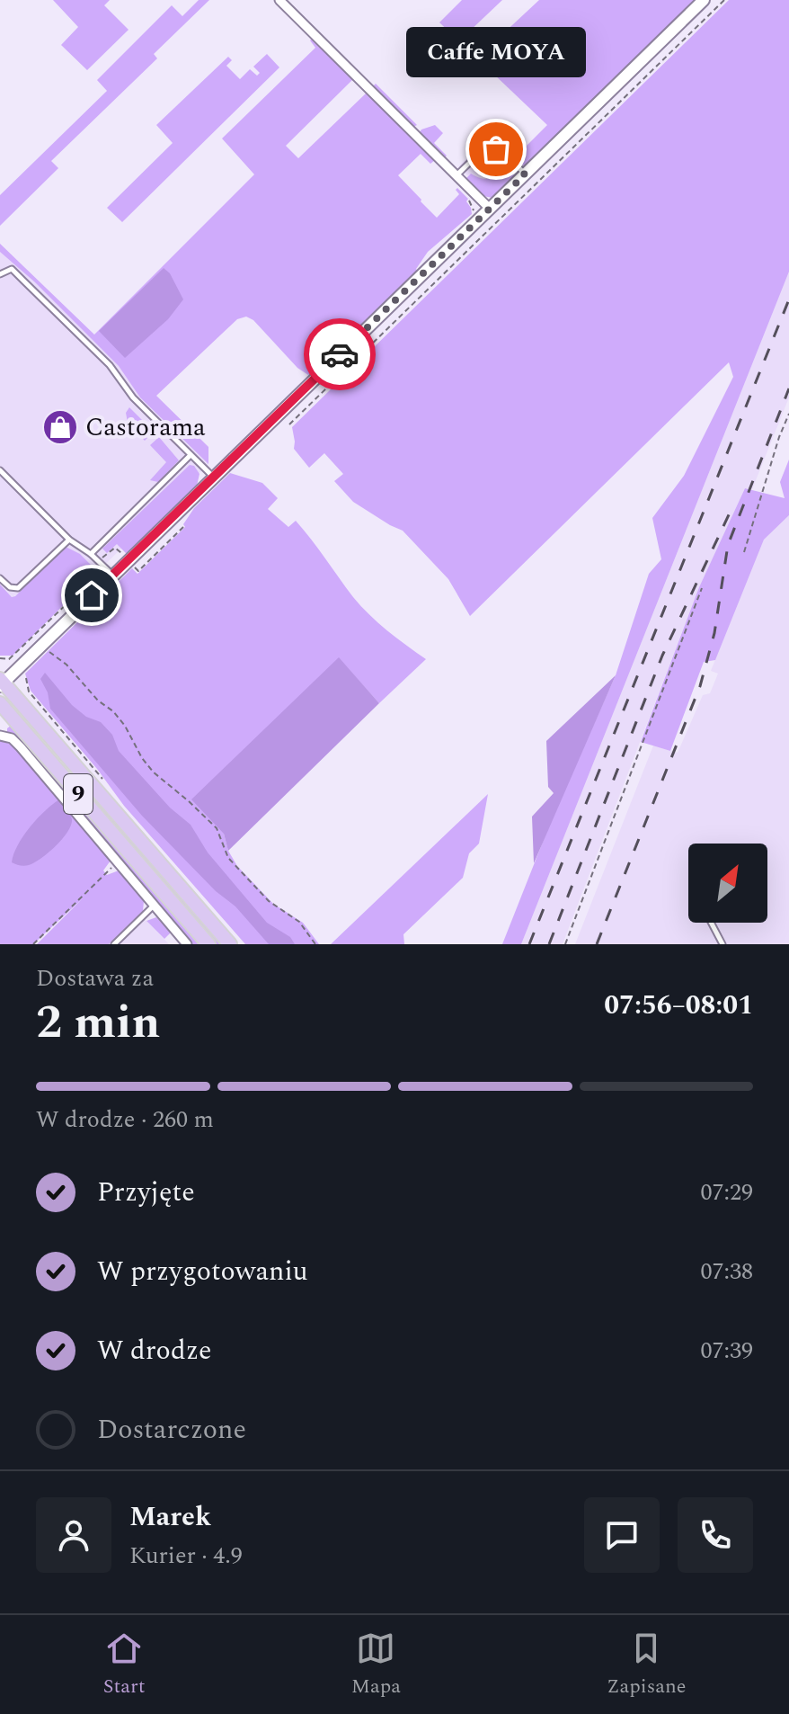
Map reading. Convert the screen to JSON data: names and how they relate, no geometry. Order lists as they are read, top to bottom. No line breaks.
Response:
{"streets":{"main road":["9"]},"places":{"other":["Caffe MOYA"],"shop":["Castorama"]},"north":"top right","page":{"bubble":"Caffe MOYA","heading":["2 min","Dostawa za","07:56–08:01"],"panel":["Marek","Kurier · 4.9"],"bar":"W drodze · 260 m","list":[["Przyjęte","07:29"],["W przygotowaniu","07:38"],["W drodze","07:39"],"Dostarczone"],"tabs":["Start","Mapa","Zapisane"]}}
